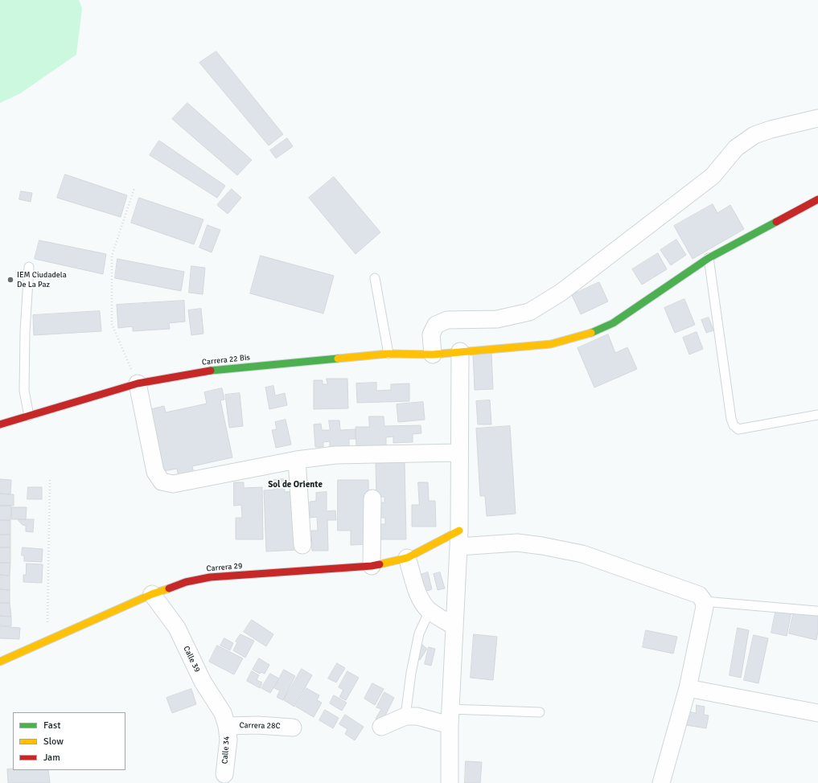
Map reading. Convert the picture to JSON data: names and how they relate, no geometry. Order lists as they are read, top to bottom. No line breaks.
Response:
{"streets":{"street":["Carrera 22 Bis","Carrera 29","Calle 39","Carrera 28C","Calle 34"]},"crossings":[["Carrera 29","Calle 39"],["Calle 39","Carrera 28C"],["Calle 39","Calle 34"],["Carrera 28C","Calle 34"]],"districts":["Sol de Oriente"],"places":["IEM Ciudadela De La Paz"],"legend":["Fast","Slow","Jam"]}
